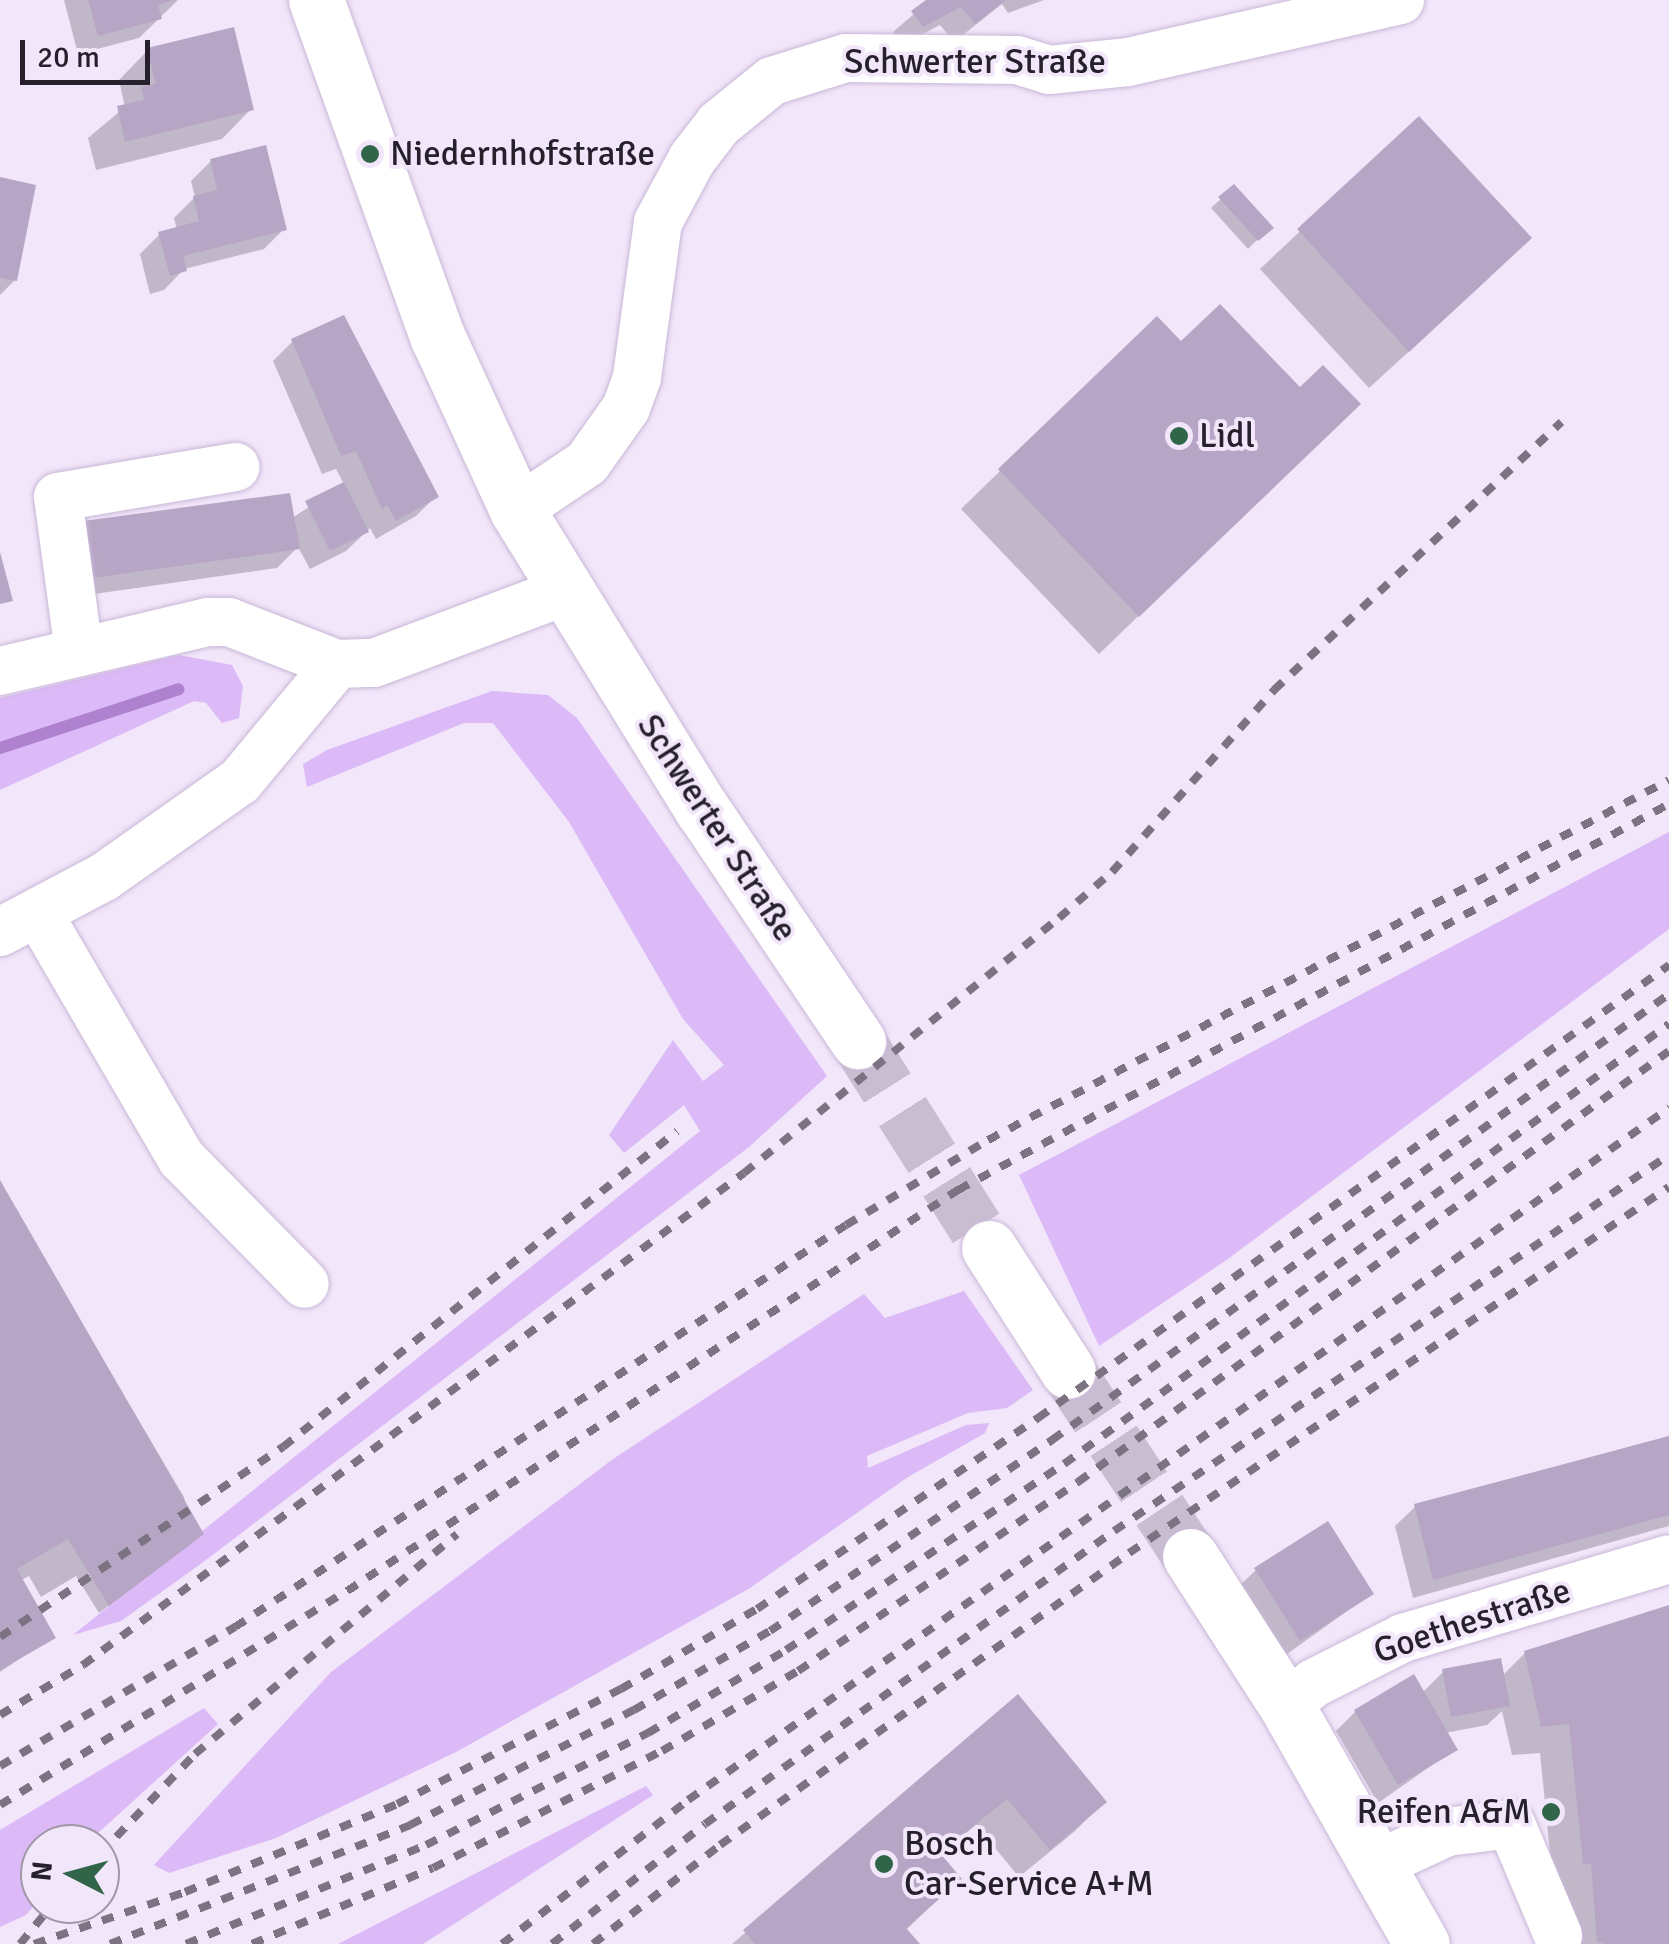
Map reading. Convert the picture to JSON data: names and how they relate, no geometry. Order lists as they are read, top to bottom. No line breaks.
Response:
{"streets":{"main road":["Schwerter Straße"],"street":["Goethestraße"]},"places":["Niedernhofstraße","Lidl","Reifen A&M","Bosch Car-Service A+M"],"scale_bar":"20 m","north":"left"}
